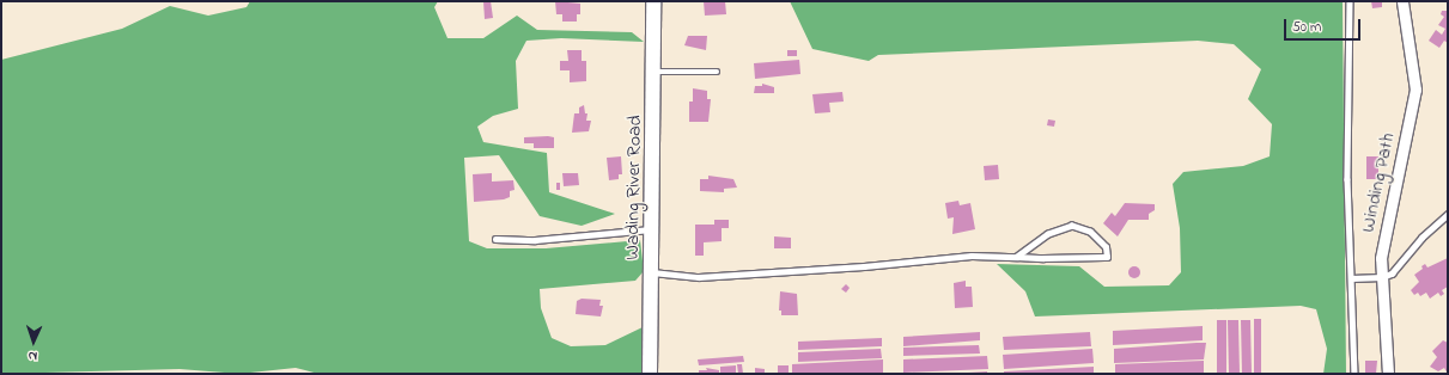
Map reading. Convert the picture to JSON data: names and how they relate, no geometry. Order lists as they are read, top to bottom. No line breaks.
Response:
{"streets":{"main road":["Wading River Road"],"street":["Winding Path"]},"scale_bar":"50 m","north":"bottom"}
